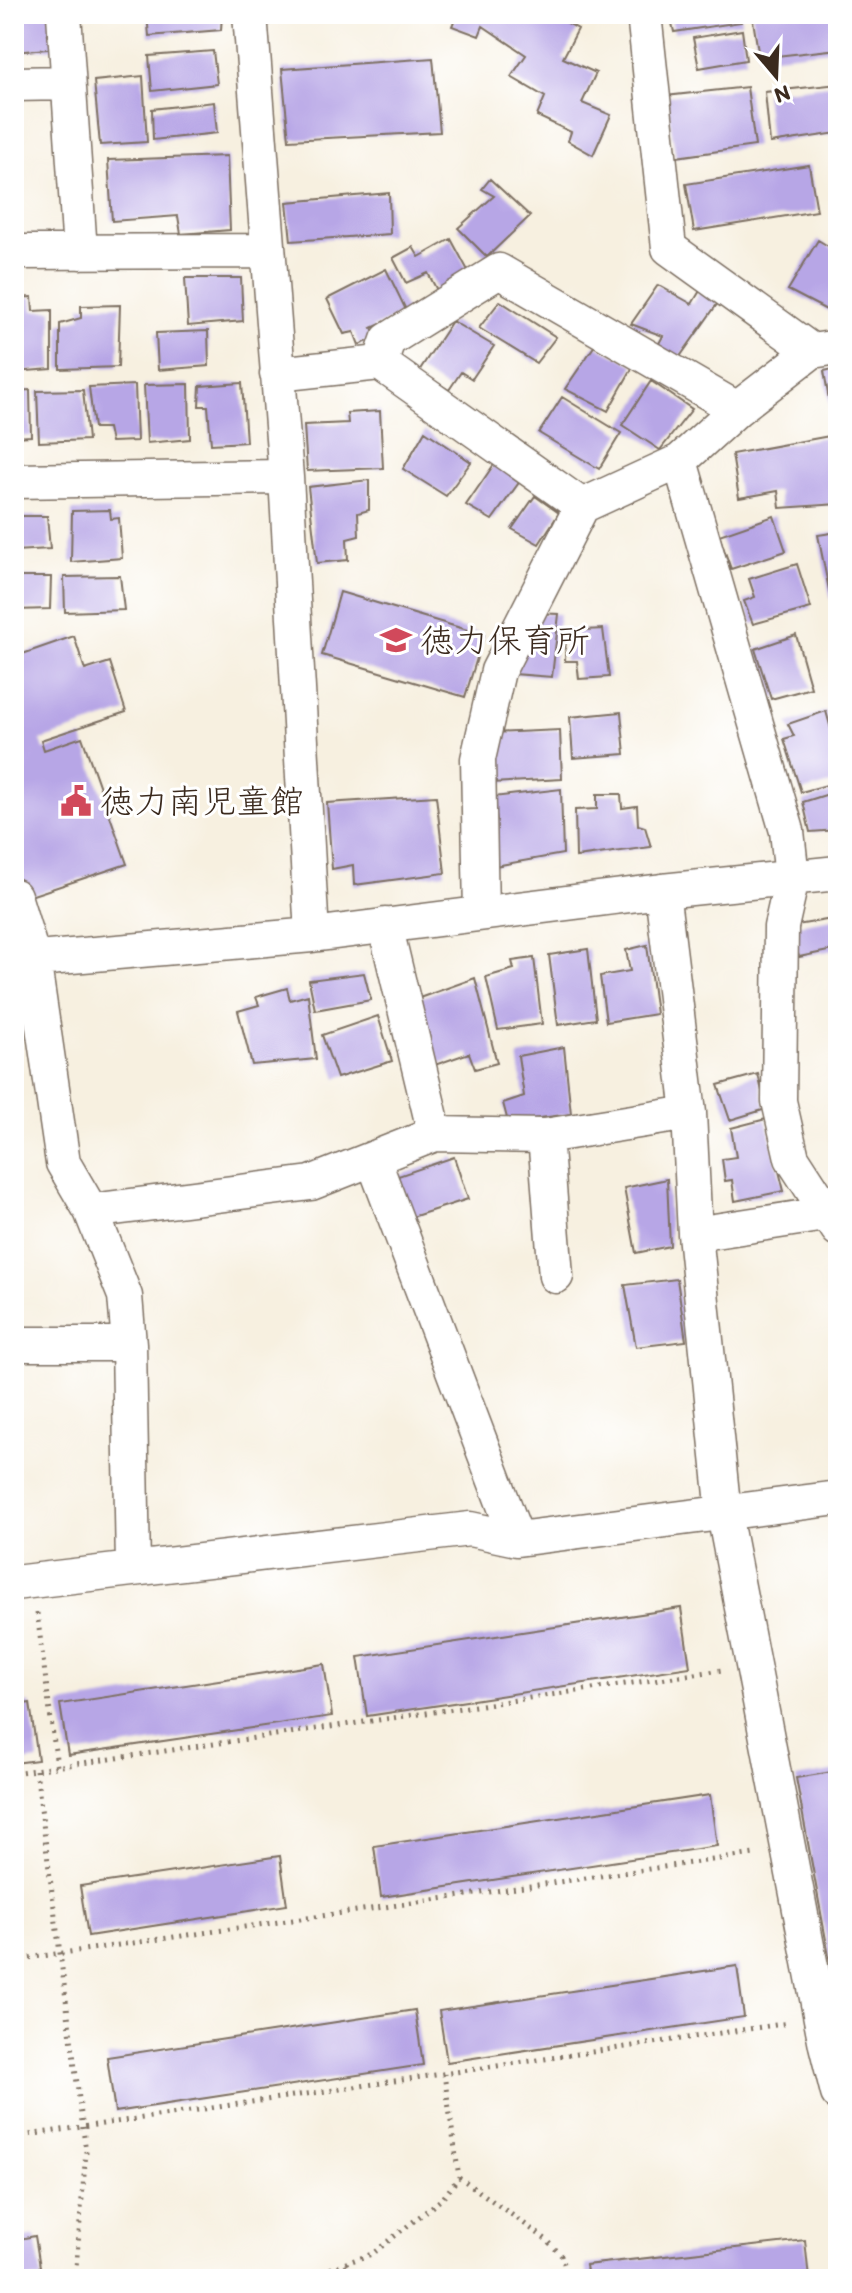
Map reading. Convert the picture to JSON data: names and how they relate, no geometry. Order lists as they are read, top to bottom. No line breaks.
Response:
{"places":{"school or university":["徳力保育所"],"public building":["徳力南児童館"]},"north":"bottom"}
